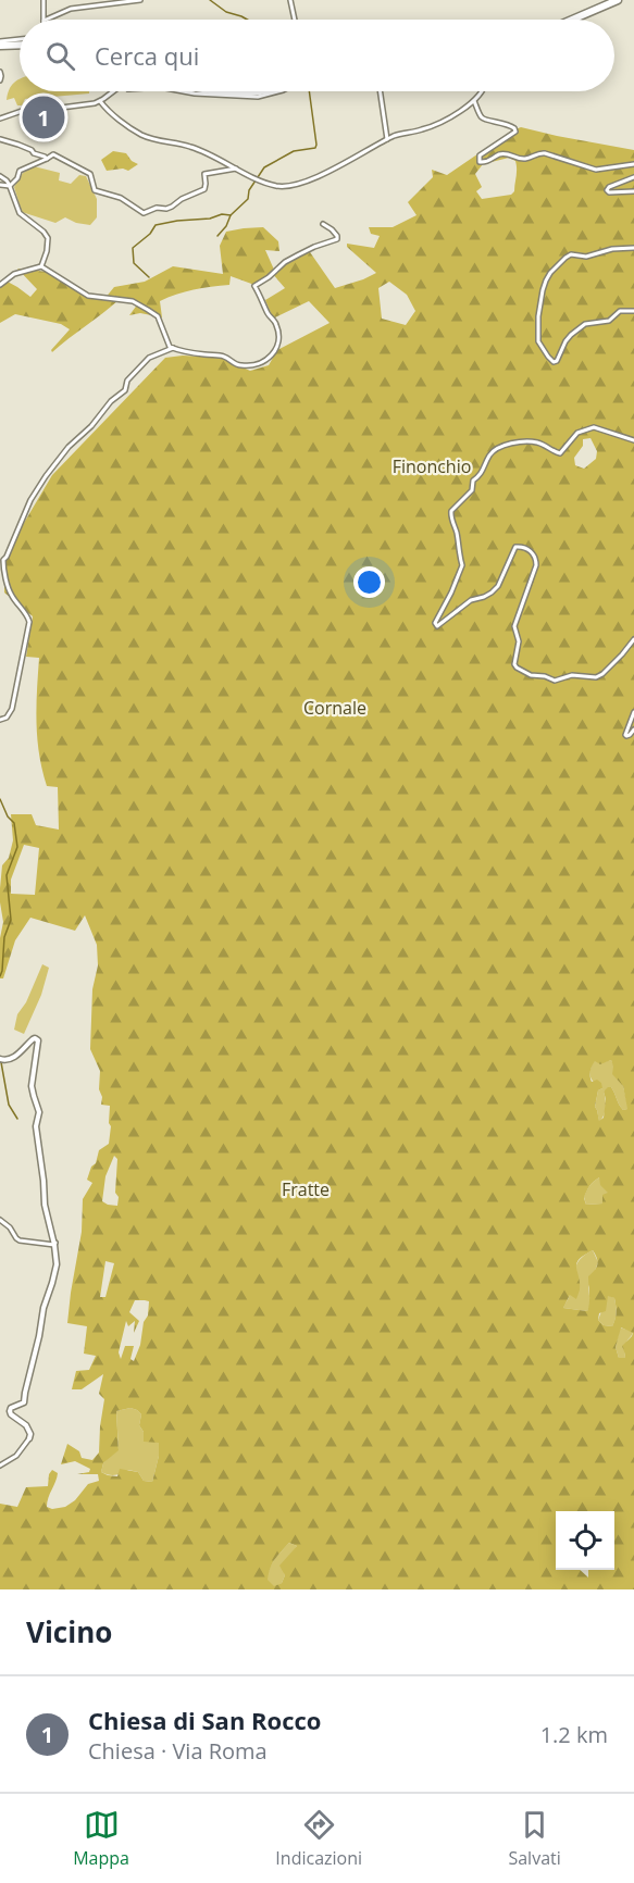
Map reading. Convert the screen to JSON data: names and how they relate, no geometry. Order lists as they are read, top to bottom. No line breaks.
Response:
{"parks":["Finonchio","Cornale","Fratte"],"page":{"search":"Cerca qui","pins":"1","heading":"Vicino","list":[{"mark":"1","name":"Chiesa di San Rocco","note":"Chiesa · Via Roma","value":"1.2 km"}],"nav":["Mappa","Indicazioni","Salvati"]}}
